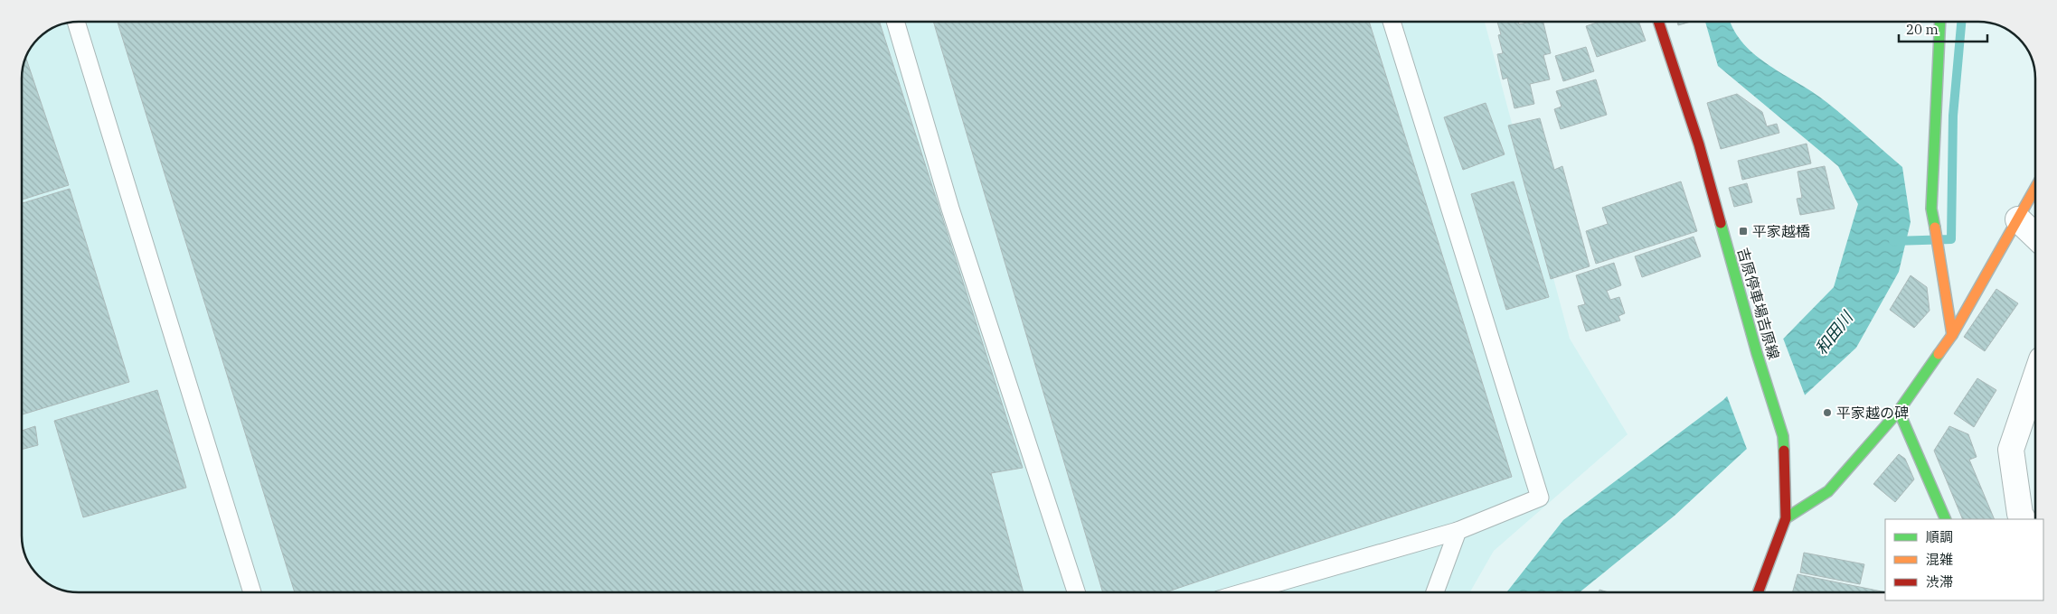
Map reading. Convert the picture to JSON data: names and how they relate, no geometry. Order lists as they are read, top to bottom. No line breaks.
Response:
{"streets":{"street":["吉原停車場吉原線"]},"water":["和田川"],"places":{"transit":["平家越橋"],"other":["平家越の碑"]},"legend":["順調","混雑","渋滞"],"scale_bar":"20 m"}
